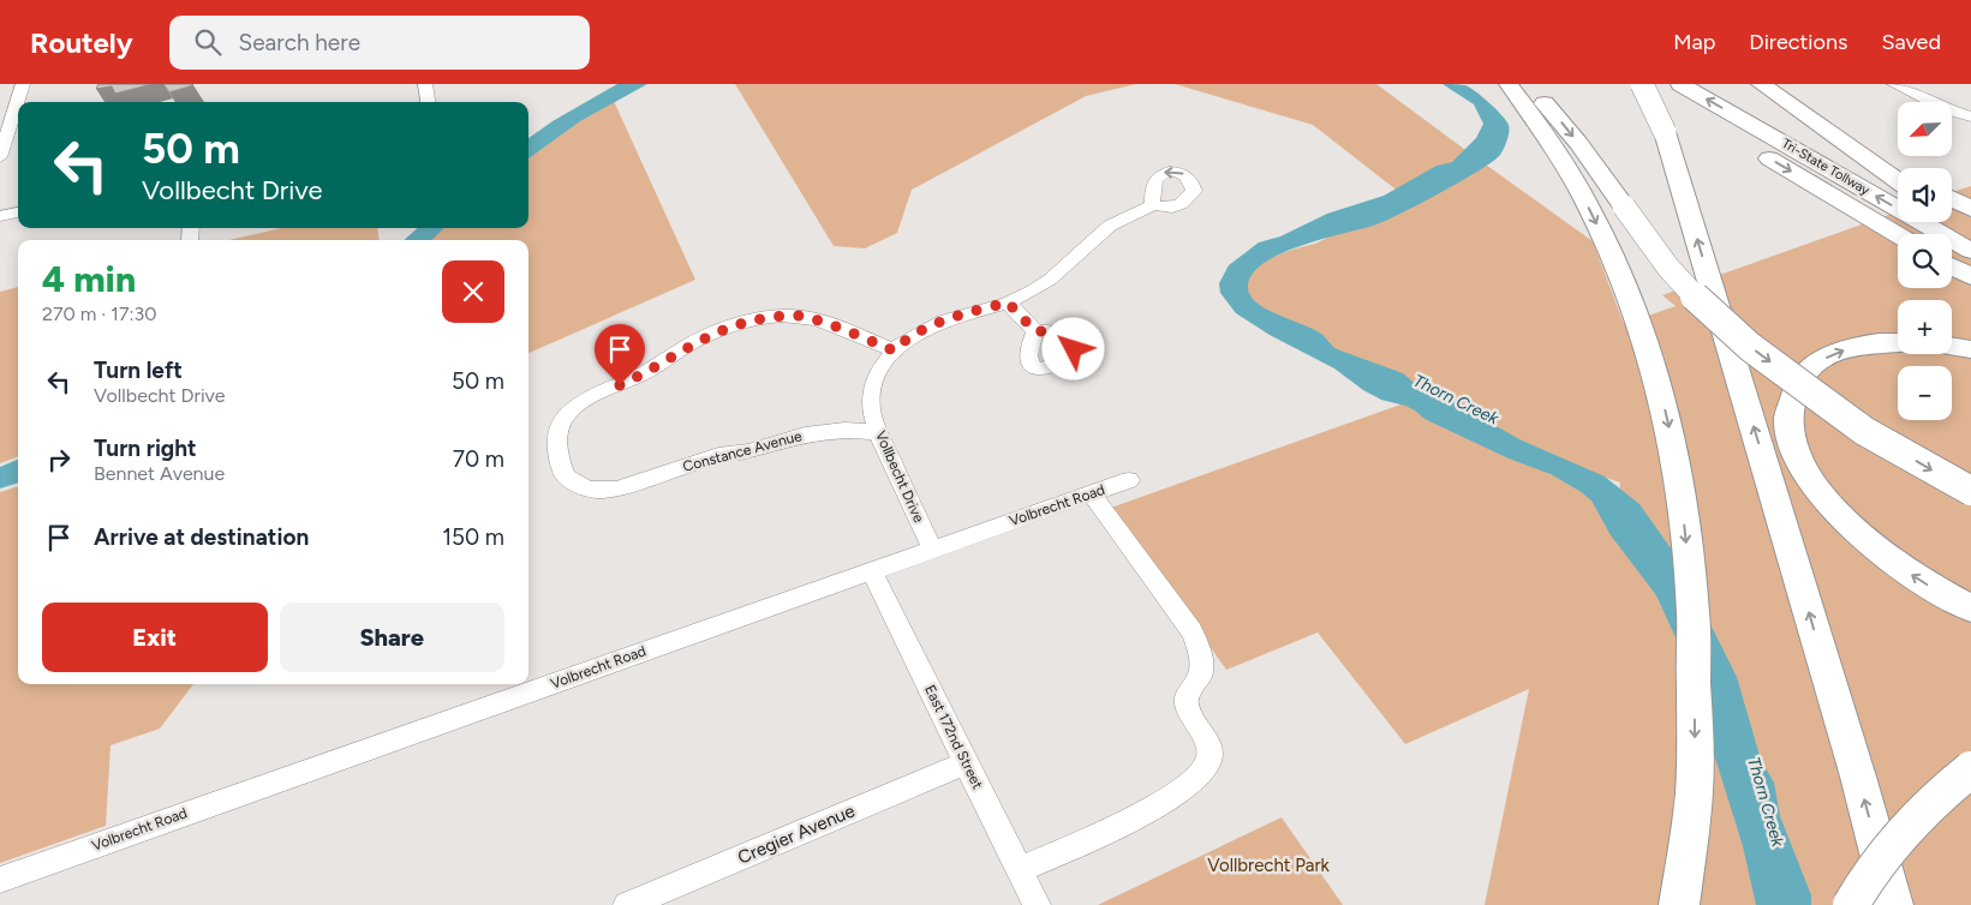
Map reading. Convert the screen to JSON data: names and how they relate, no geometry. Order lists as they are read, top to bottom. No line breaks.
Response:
{"streets":{"highway":["Tri-State Tollway"],"street":["Constance Avenue","Vollbecht Drive","Volbrecht Road","East 172nd Street","Cregier Avenue"]},"crossings":[["Constance Avenue","Vollbecht Drive"],["Vollbecht Drive","Volbrecht Road"],["Volbrecht Road","East 172nd Street"],["East 172nd Street","Cregier Avenue"]],"water":["Thorn Creek"],"parks":["Vollbrecht Park"],"north":"bottom left","page":{"header":"Routely","search":"Search here","nav":["Map","Directions","Saved"],"map_buttons":["+","−"],"turn":["50 m","Vollbecht Drive"],"heading":["4 min","270 m · 17:30"],"list":[{"name":"Turn left","note":"Vollbecht Drive","value":"50 m"},{"name":"Turn right","note":"Bennet Avenue","value":"70 m"},{"name":"Arrive at destination","value":"150 m"}],"buttons":["Exit","Share"]}}
